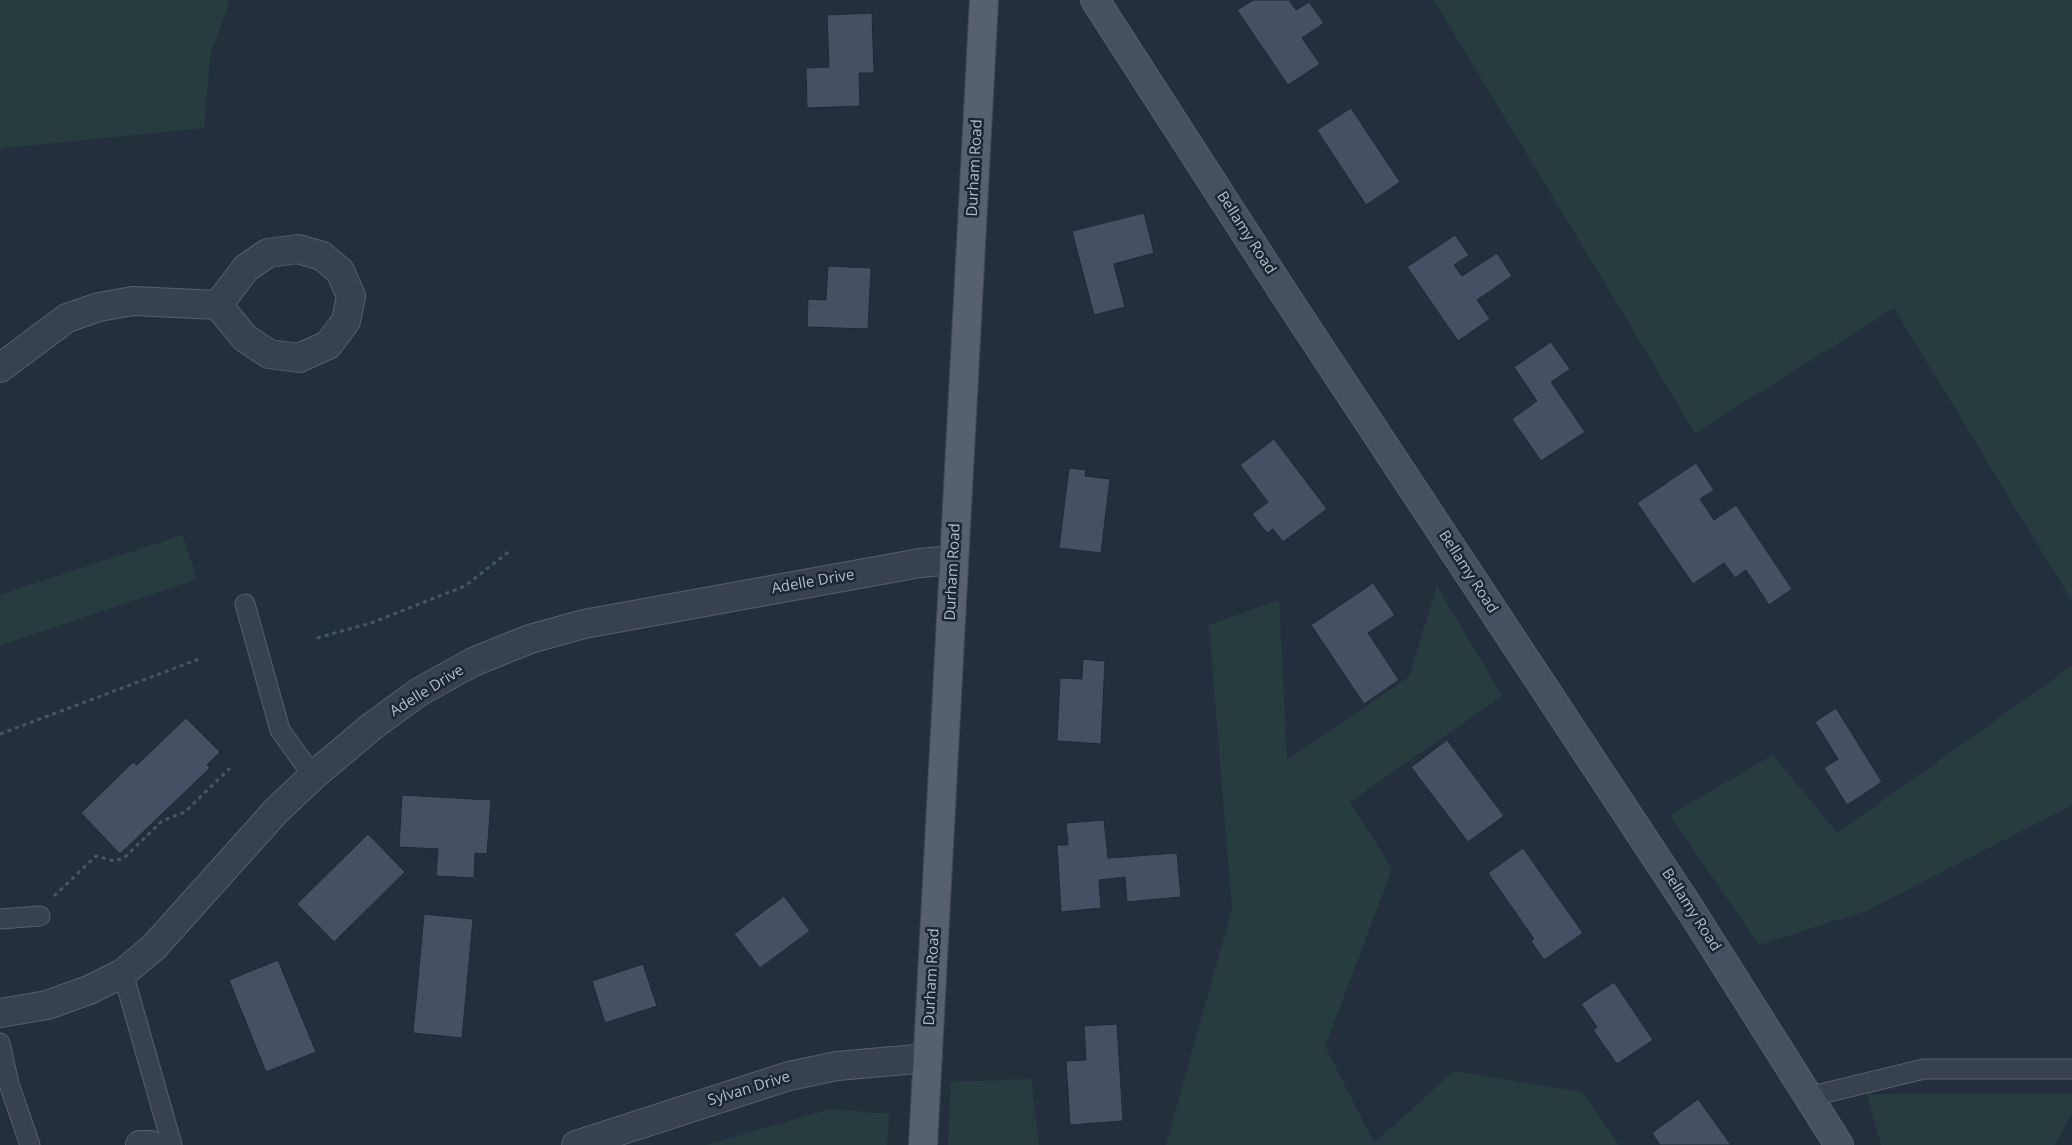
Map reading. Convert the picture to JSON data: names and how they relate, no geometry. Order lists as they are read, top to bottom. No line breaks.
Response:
{"streets":{"main road":["Durham Road"],"street":["Bellamy Road","Adelle Drive","Sylvan Drive"]},"crossings":[["Durham Road","Adelle Drive"],["Durham Road","Sylvan Drive"]]}
